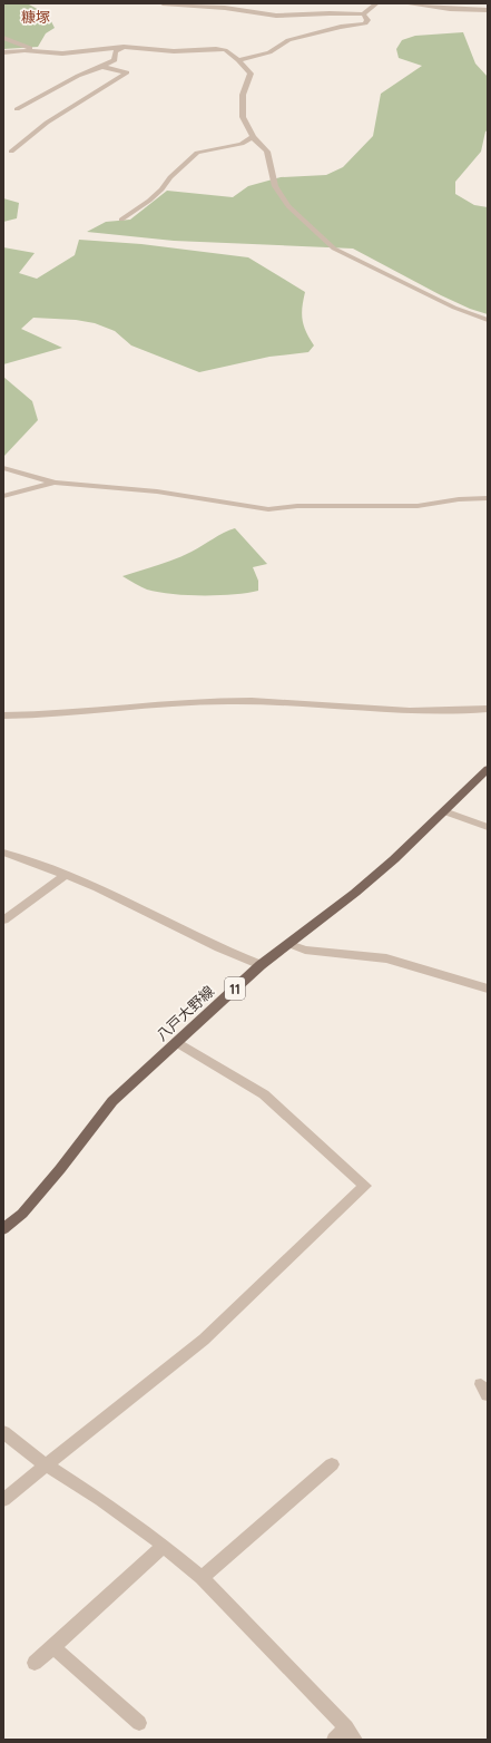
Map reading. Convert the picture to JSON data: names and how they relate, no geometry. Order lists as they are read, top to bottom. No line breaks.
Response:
{"streets":{"main road":["11","八戸大野線"]},"districts":["糠塚"]}
